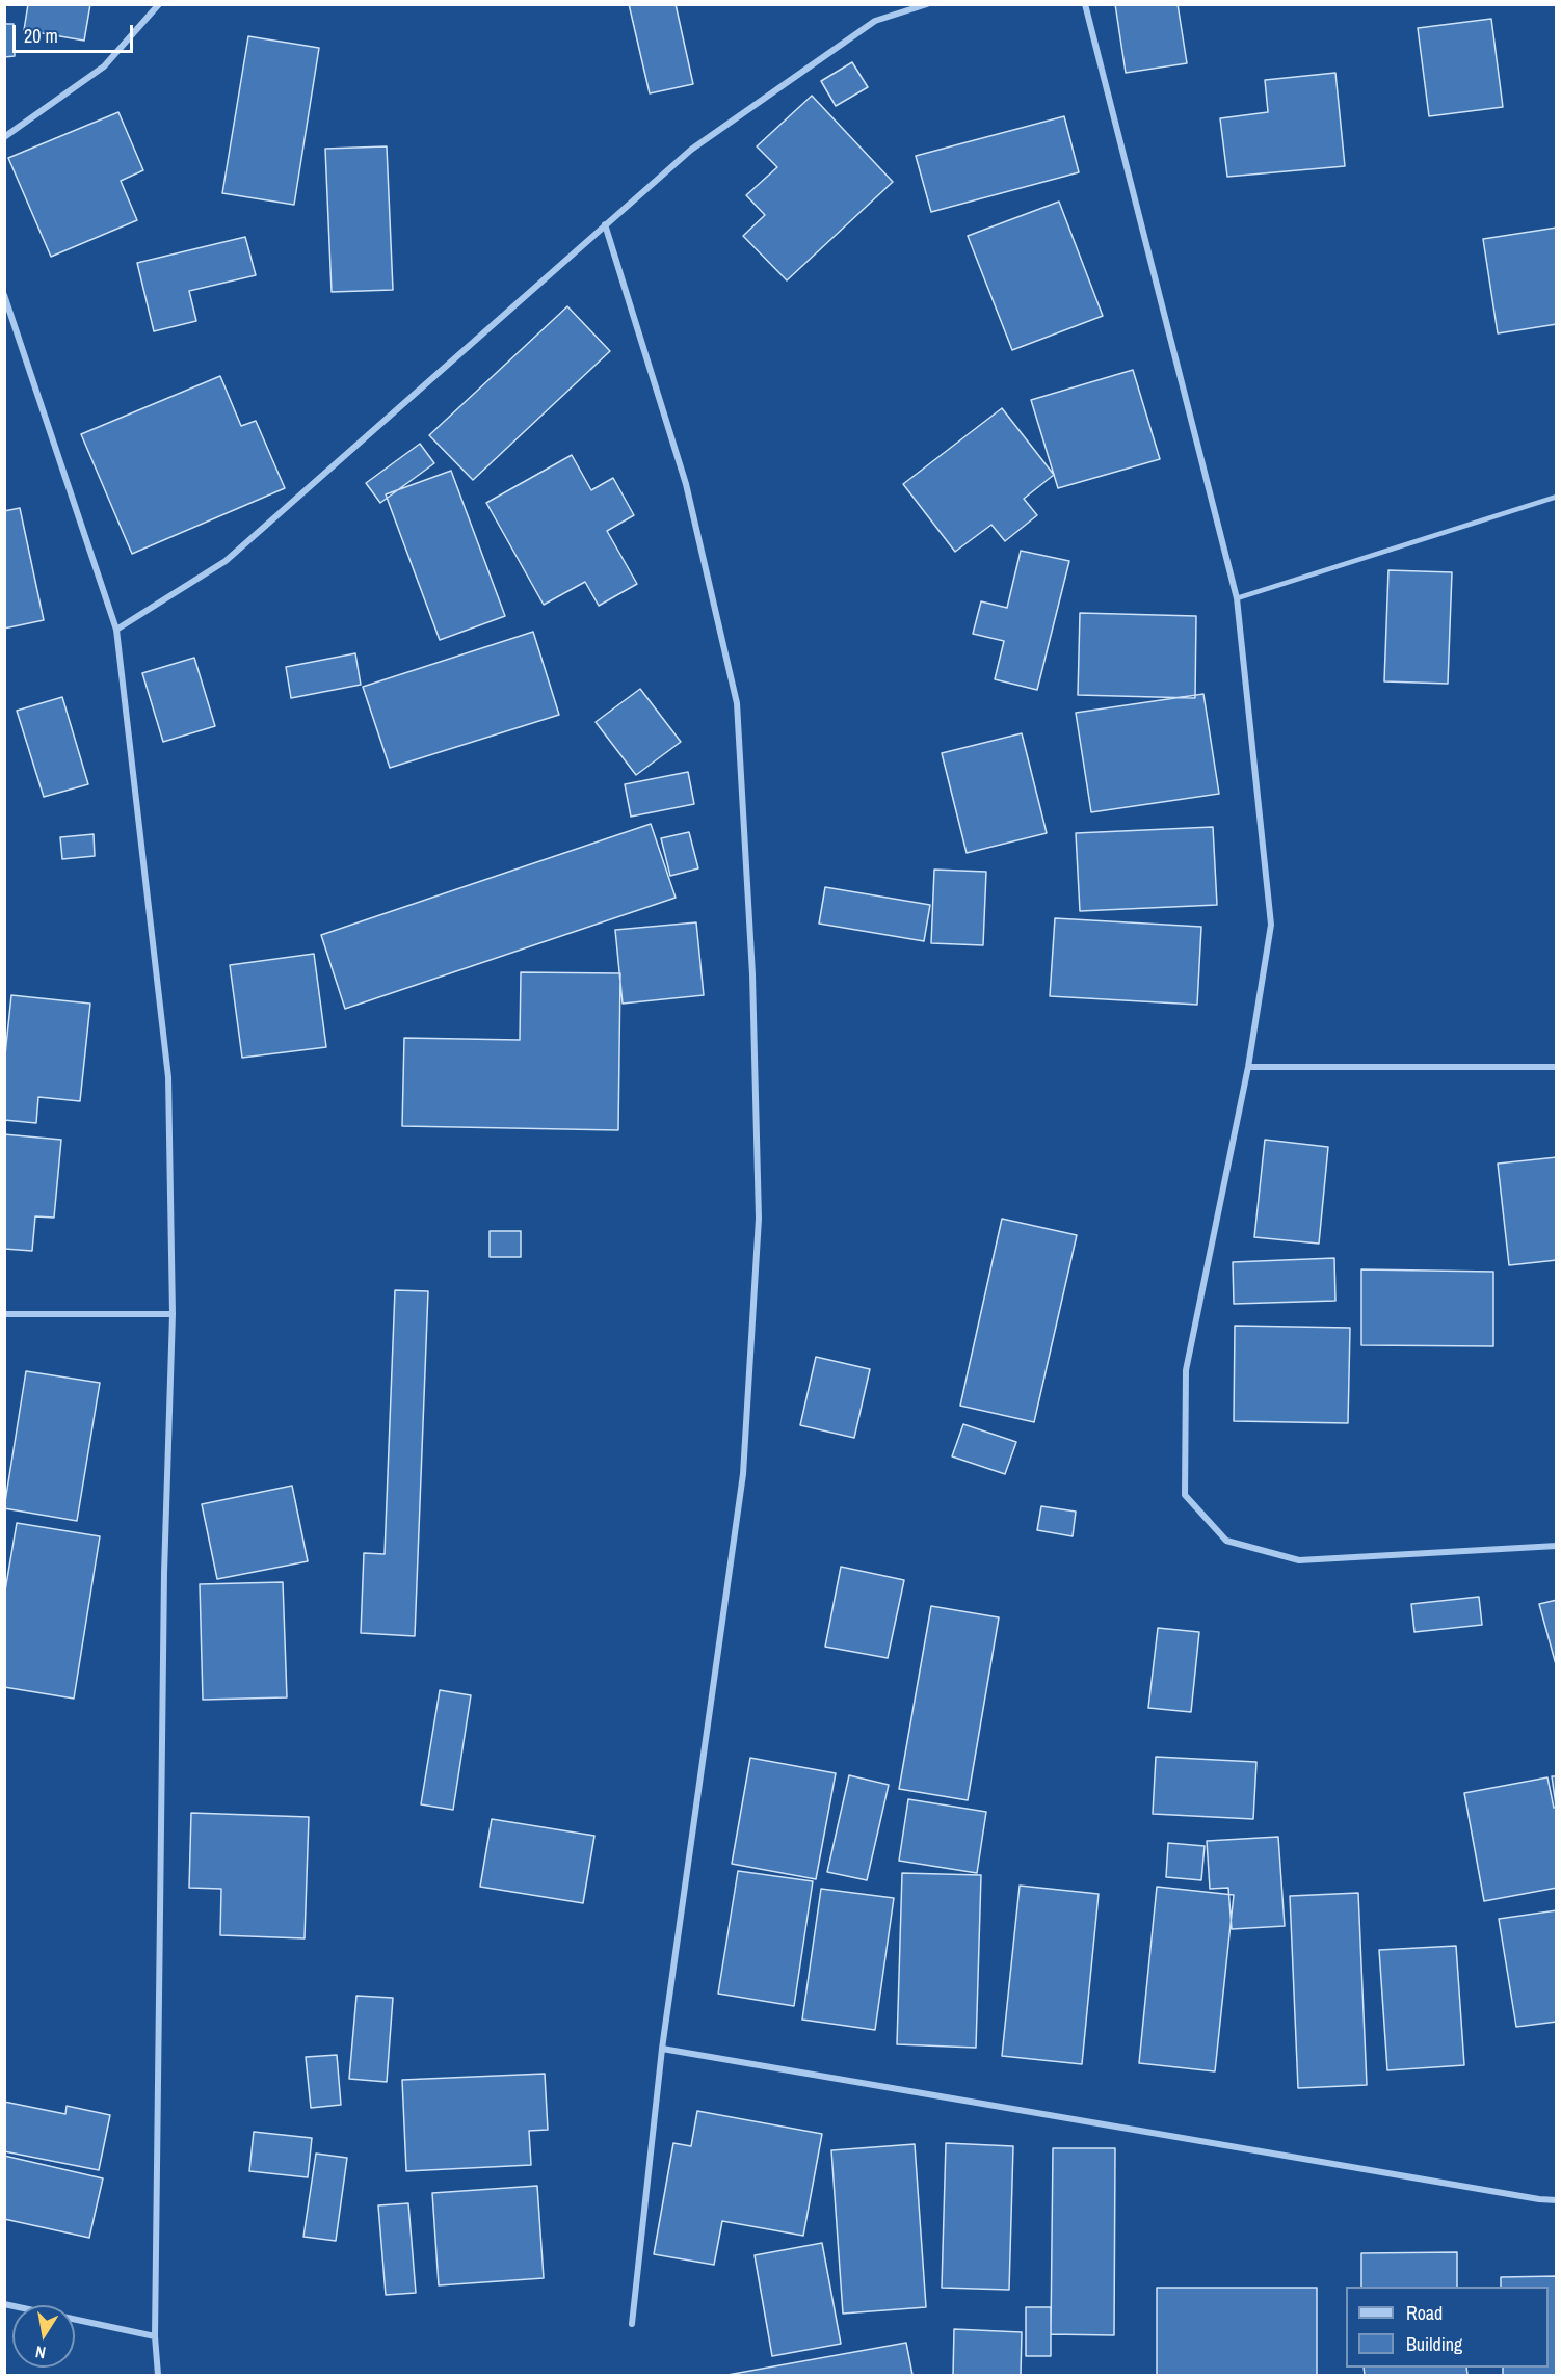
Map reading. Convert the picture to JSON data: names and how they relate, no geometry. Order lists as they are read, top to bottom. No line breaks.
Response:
{"legend":["Road","Building"],"scale_bar":"20 m","north":"bottom"}
